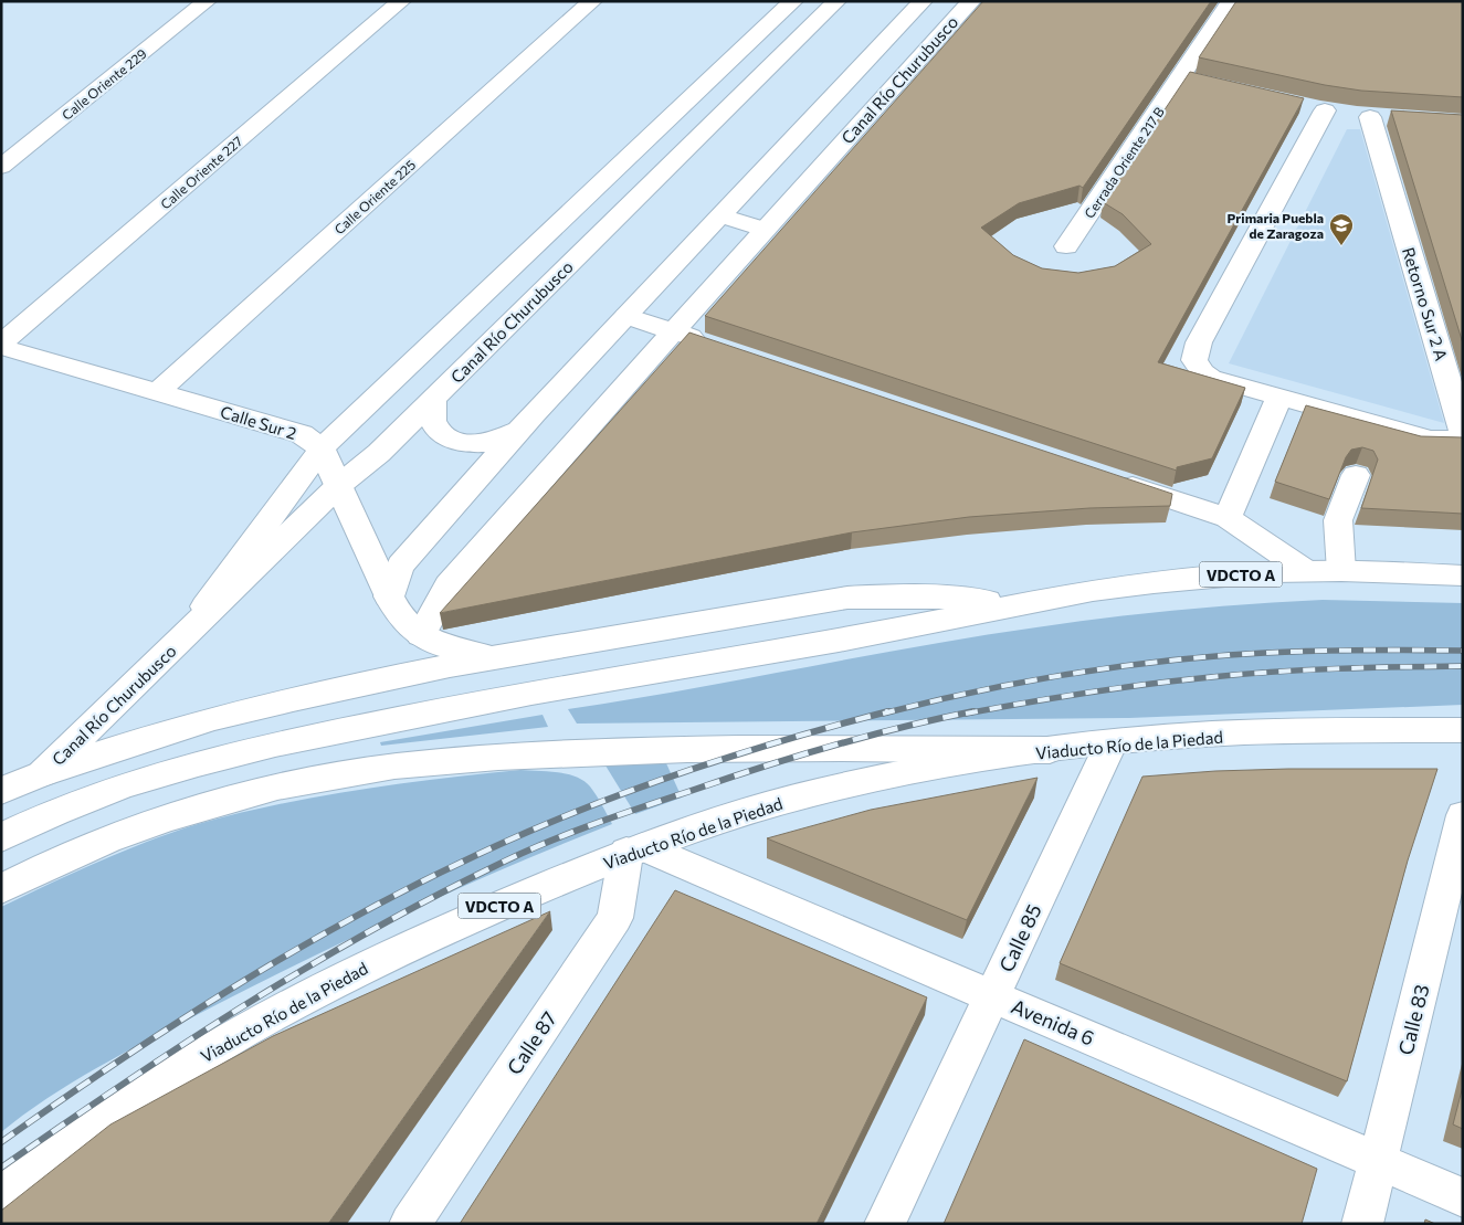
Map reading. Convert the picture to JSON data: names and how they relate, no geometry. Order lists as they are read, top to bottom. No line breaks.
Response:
{"streets":{"main road":["Canal Río Churubusco","Calle Oriente 229","Cerrada Oriente 217 B","Calle Oriente 227","Calle Oriente 225","Retorno Sur 2 A","Calle Sur 2","VDCTO A","Viaducto Río de la Piedad","Calle 85","Calle 83","Avenida 6","Calle 87"]},"crossings":[["Canal Río Churubusco","Calle Sur 2"],["Calle Oriente 227","Calle Sur 2"],["Calle Oriente 225","Calle Sur 2"],["Viaducto Río de la Piedad","Calle 85"],["Viaducto Río de la Piedad","Avenida 6"],["Viaducto Río de la Piedad","Calle 87"],["Calle 85","Avenida 6"],["Calle 83","Avenida 6"],["Avenida 6","Calle 87"]],"places":{"school or university":["Primaria Puebla de Zaragoza"]}}
